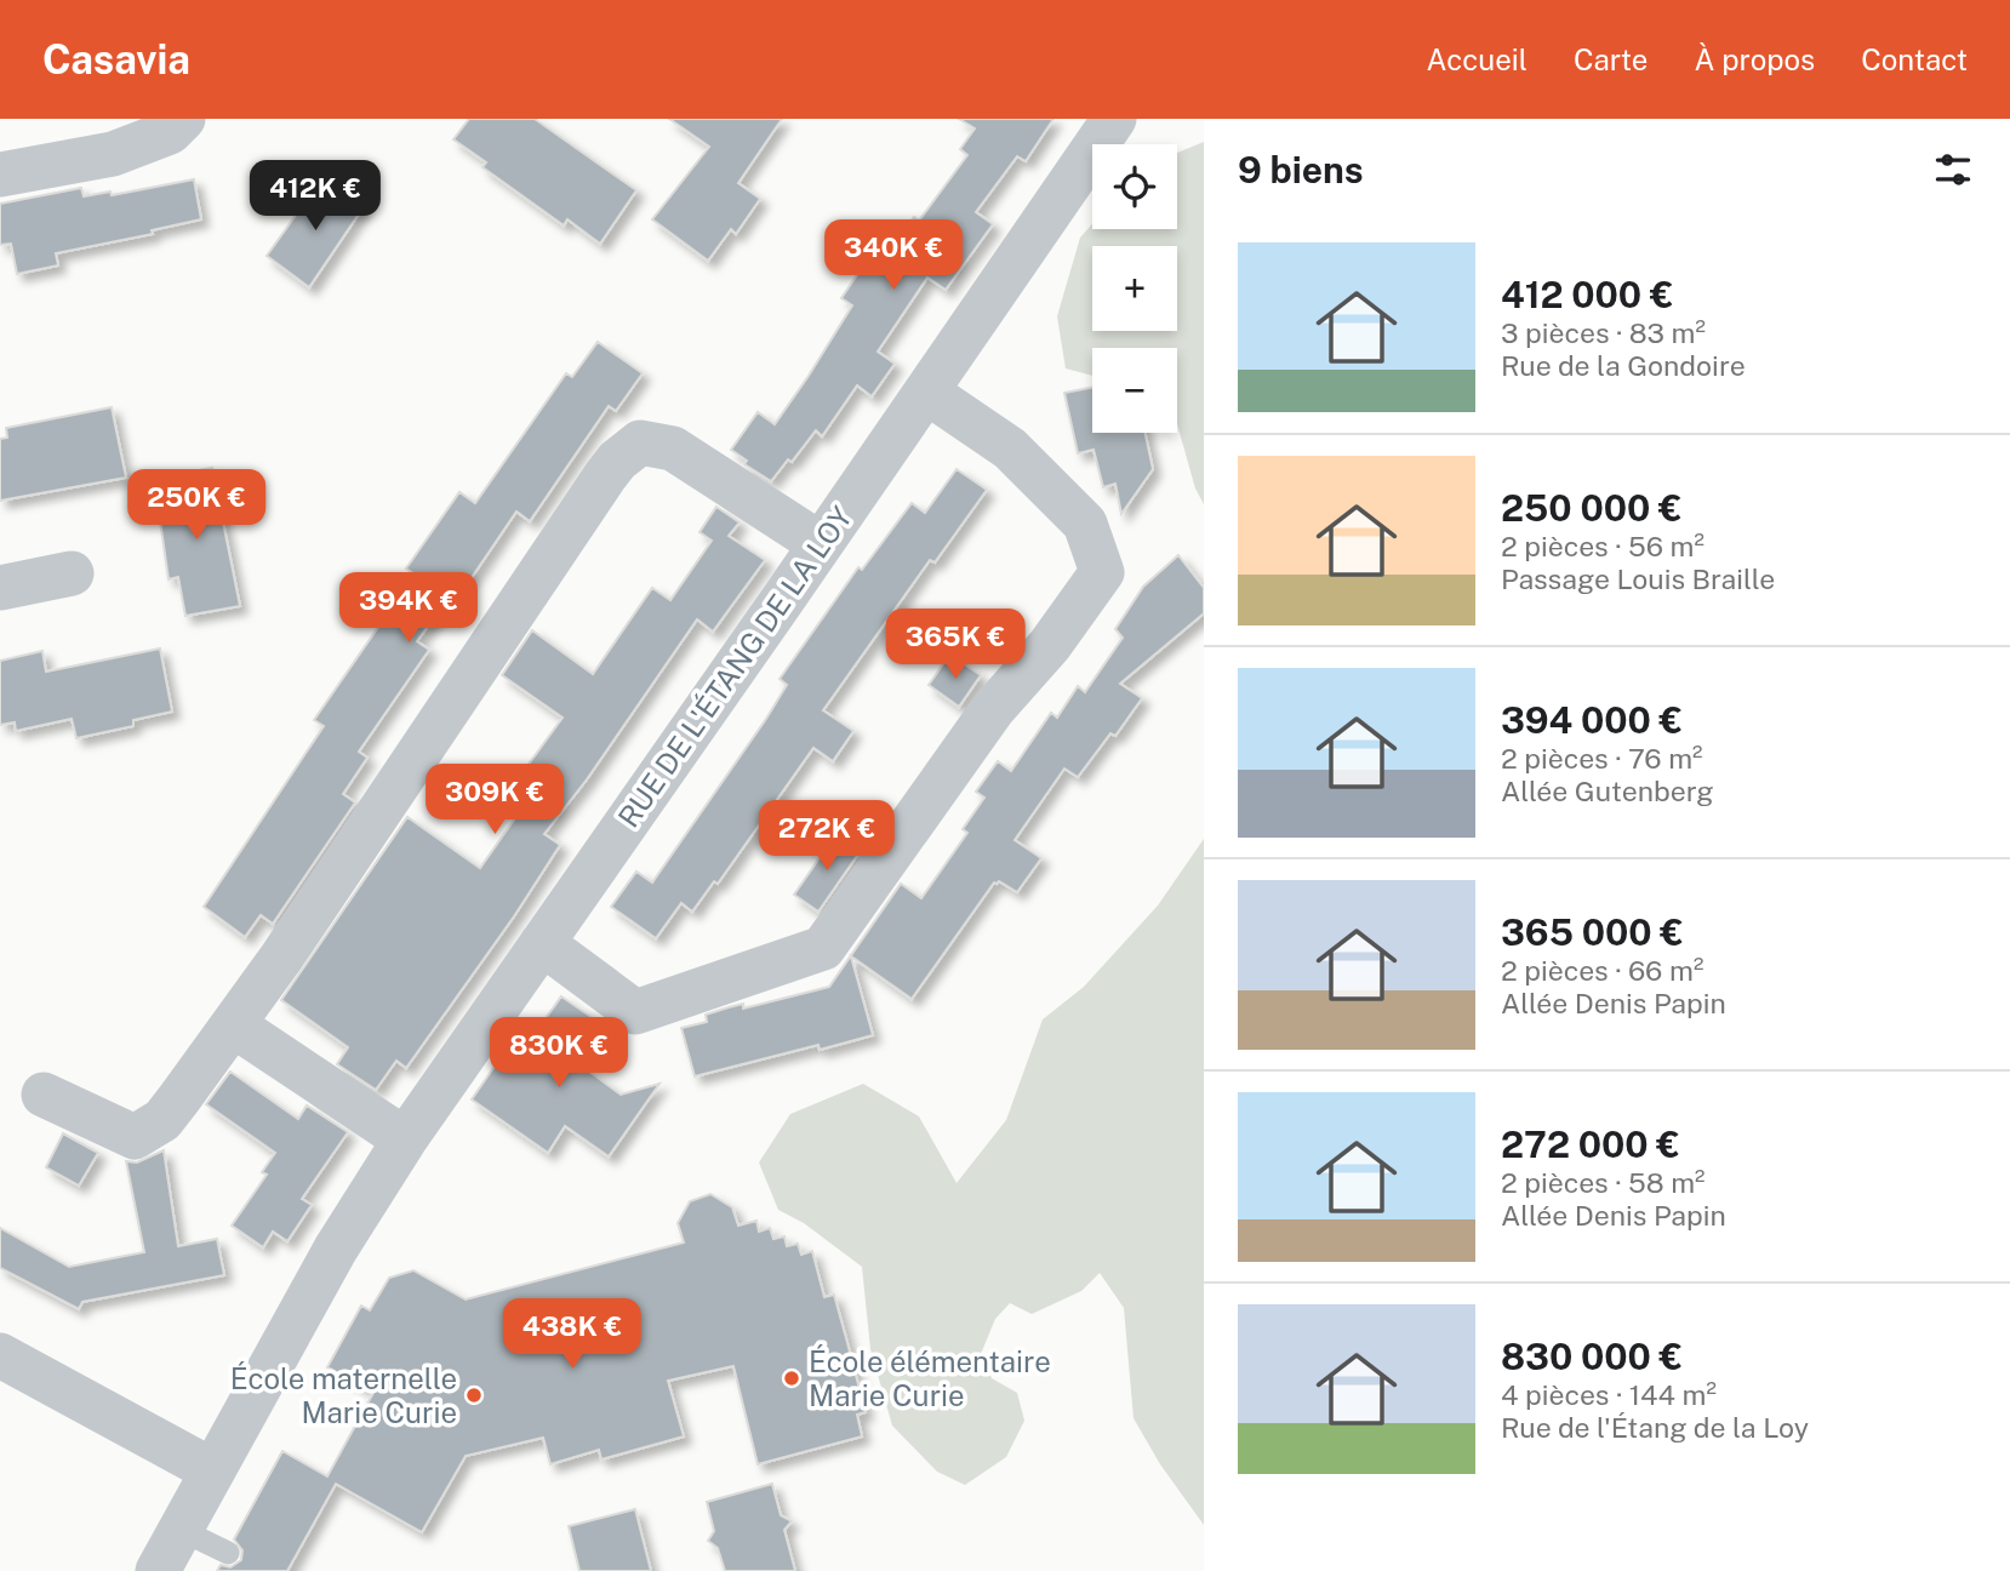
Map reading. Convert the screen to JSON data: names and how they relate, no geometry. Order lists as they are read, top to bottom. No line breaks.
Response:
{"streets":{"street":["RUE DE L'ÉTANG DE LA LOY"]},"places":["École élémentaire Marie Curie","École maternelle Marie Curie"],"page":{"header":"Casavia","nav":["Accueil","Carte","À propos","Contact"],"heading":"9 biens","map_buttons":["+","−"],"price":["412K €","340K €","250K €","394K €","365K €","309K €","272K €","830K €","438K €"],"list":[{"name":"412 000 €","note":"3 pièces · 83 m² · Rue de la Gondoire"},{"name":"250 000 €","note":"2 pièces · 56 m² · Passage Louis Braille"},{"name":"394 000 €","note":"2 pièces · 76 m² · Allée Gutenberg"},{"name":"365 000 €","note":"2 pièces · 66 m² · Allée Denis Papin"},{"name":"272 000 €","note":"2 pièces · 58 m² · Allée Denis Papin"},{"name":"830 000 €","note":"4 pièces · 144 m² · Rue de l'Étang de la Loy"}]}}
